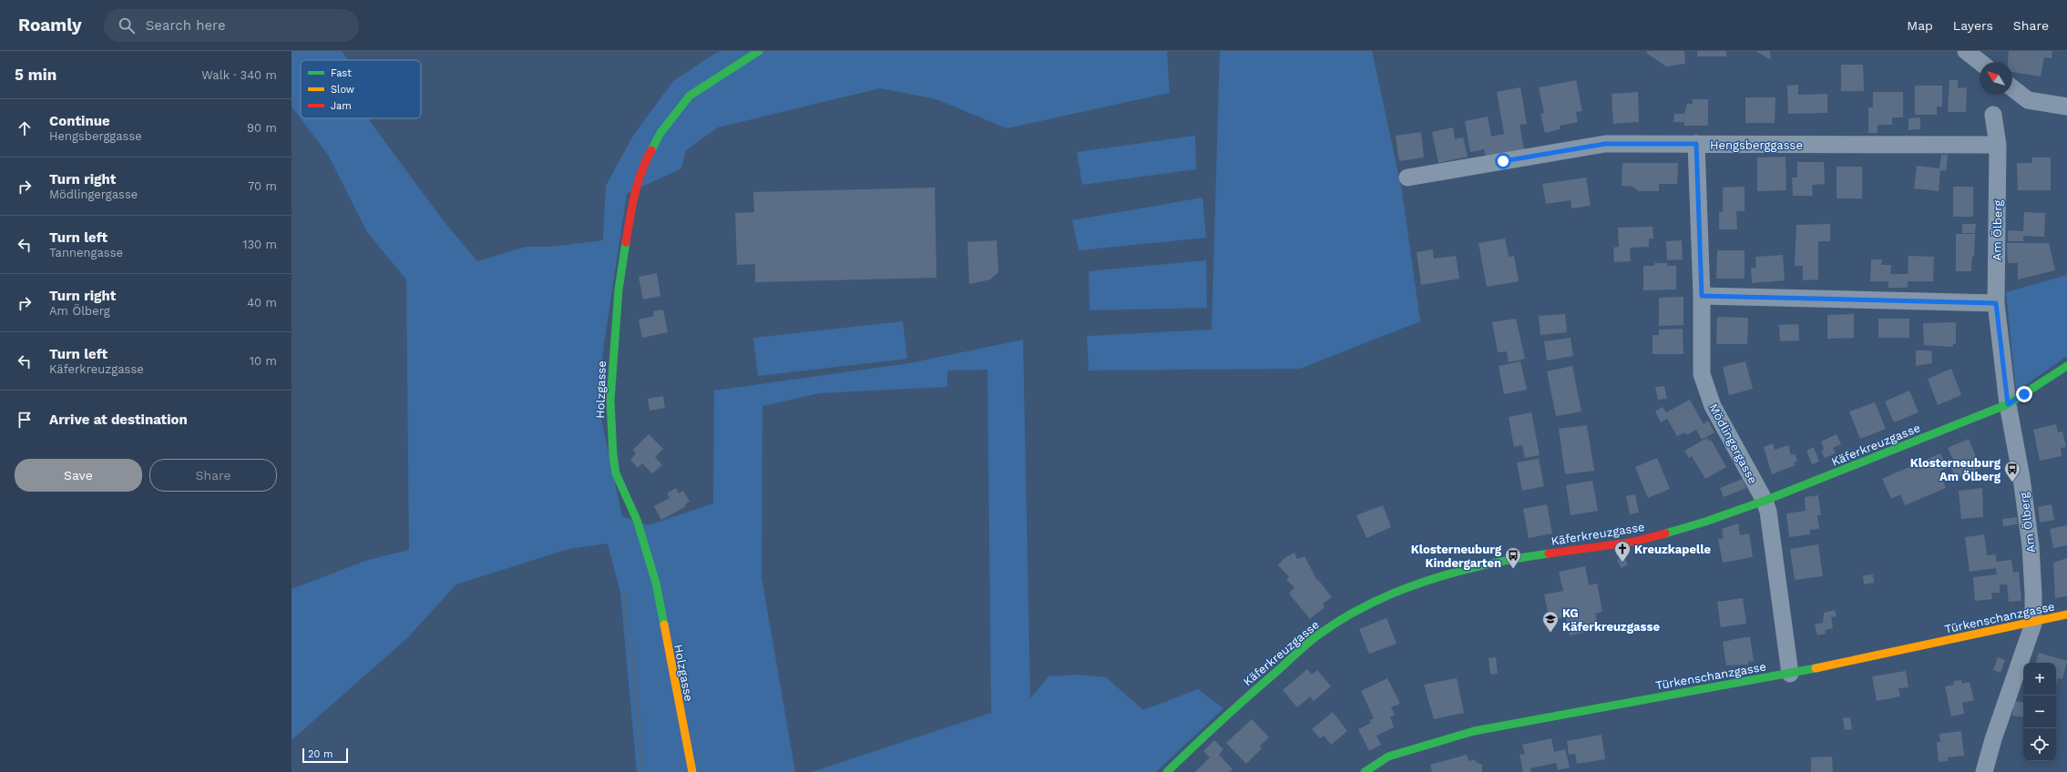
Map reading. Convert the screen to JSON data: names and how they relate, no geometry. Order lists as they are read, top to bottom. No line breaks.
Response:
{"streets":{"street":["Hengsberggasse","Am Ölberg","Holzgasse","Mödlingergasse","Käferkreuzgasse","Türkenschanzgasse"]},"crossings":[["Hengsberggasse","Am Ölberg"],["Hengsberggasse","Mödlingergasse"],["Am Ölberg","Käferkreuzgasse"],["Am Ölberg","Türkenschanzgasse"],["Mödlingergasse","Käferkreuzgasse"],["Mödlingergasse","Türkenschanzgasse"]],"places":{"bus stop":["Klosterneuburg Am Ölberg","Klosterneuburg Kindergarten"],"church":["Kreuzkapelle"],"school or university":["KG Käferkreuzgasse"]},"legend":["Fast","Slow","Jam"],"scale_bar":"20 m","north":"top left","page":{"header":"Roamly","search":"Search here","nav":["Map","Layers","Share"],"heading":["5 min","Walk · 340 m"],"list":[["Continue","Hengsberggasse","90 m"],["Turn right","Mödlingergasse","70 m"],["Turn left","Tannengasse","130 m"],["Turn right","Am Ölberg","40 m"],["Turn left","Käferkreuzgasse","10 m"],"Arrive at destination"],"buttons":["Save","Share"],"map_buttons":["+","−"],"scale":"20 m"}}
